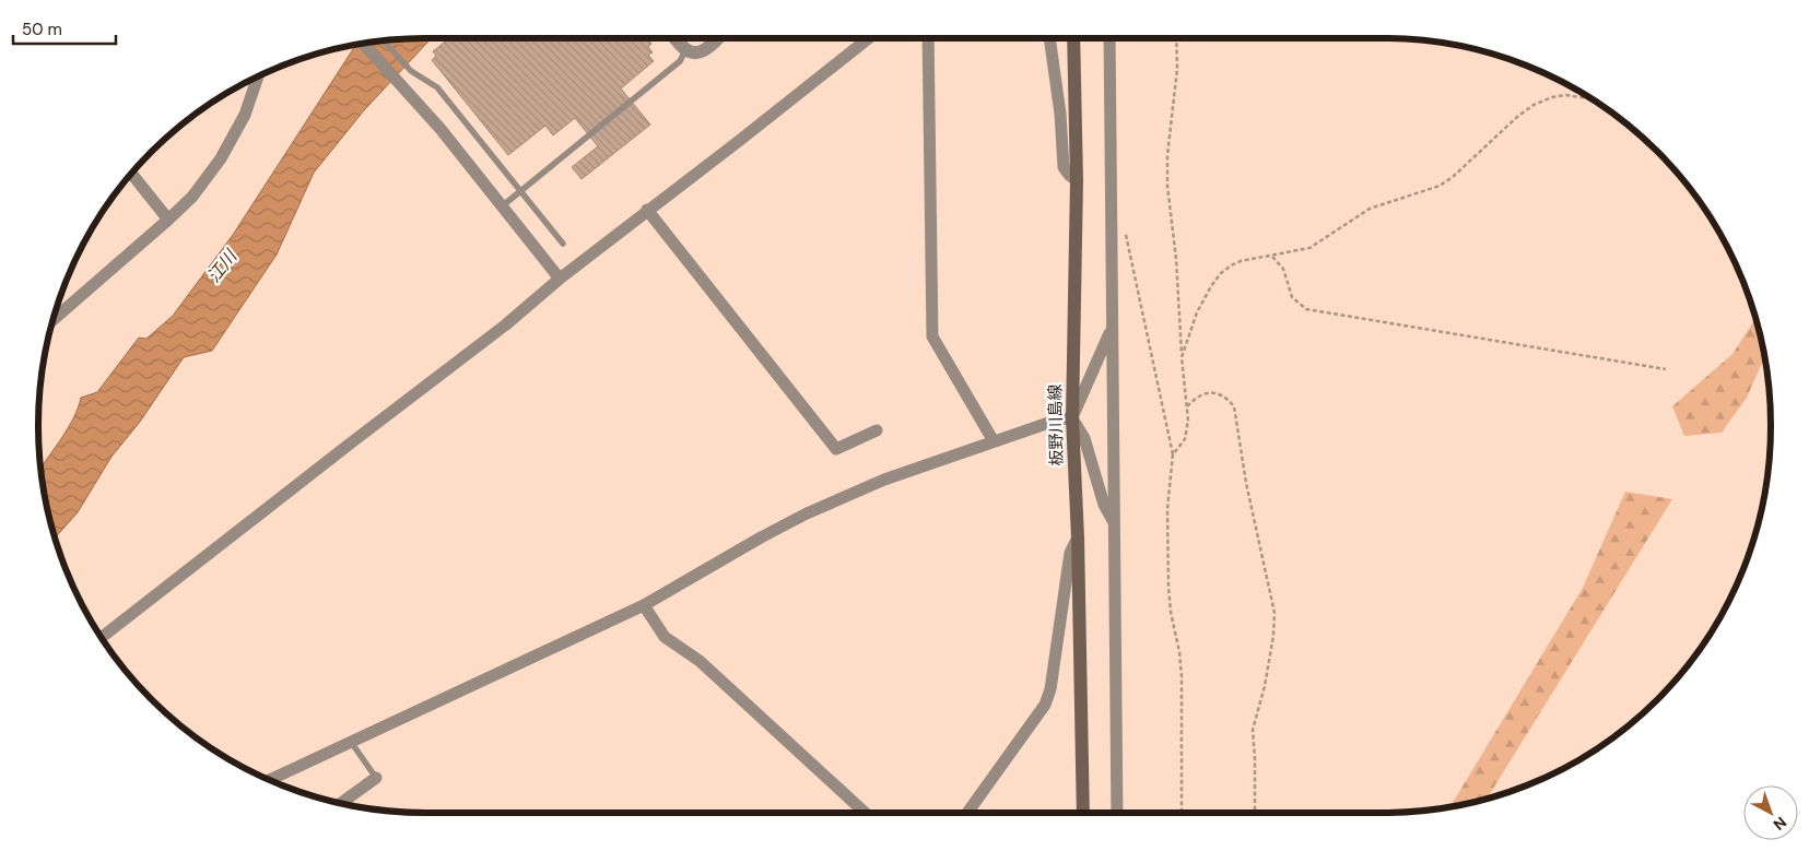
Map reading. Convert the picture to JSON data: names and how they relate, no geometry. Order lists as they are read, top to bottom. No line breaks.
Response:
{"streets":{"main road":["板野川島線"]},"water":["江川"],"scale_bar":"50 m","north":"bottom right"}
